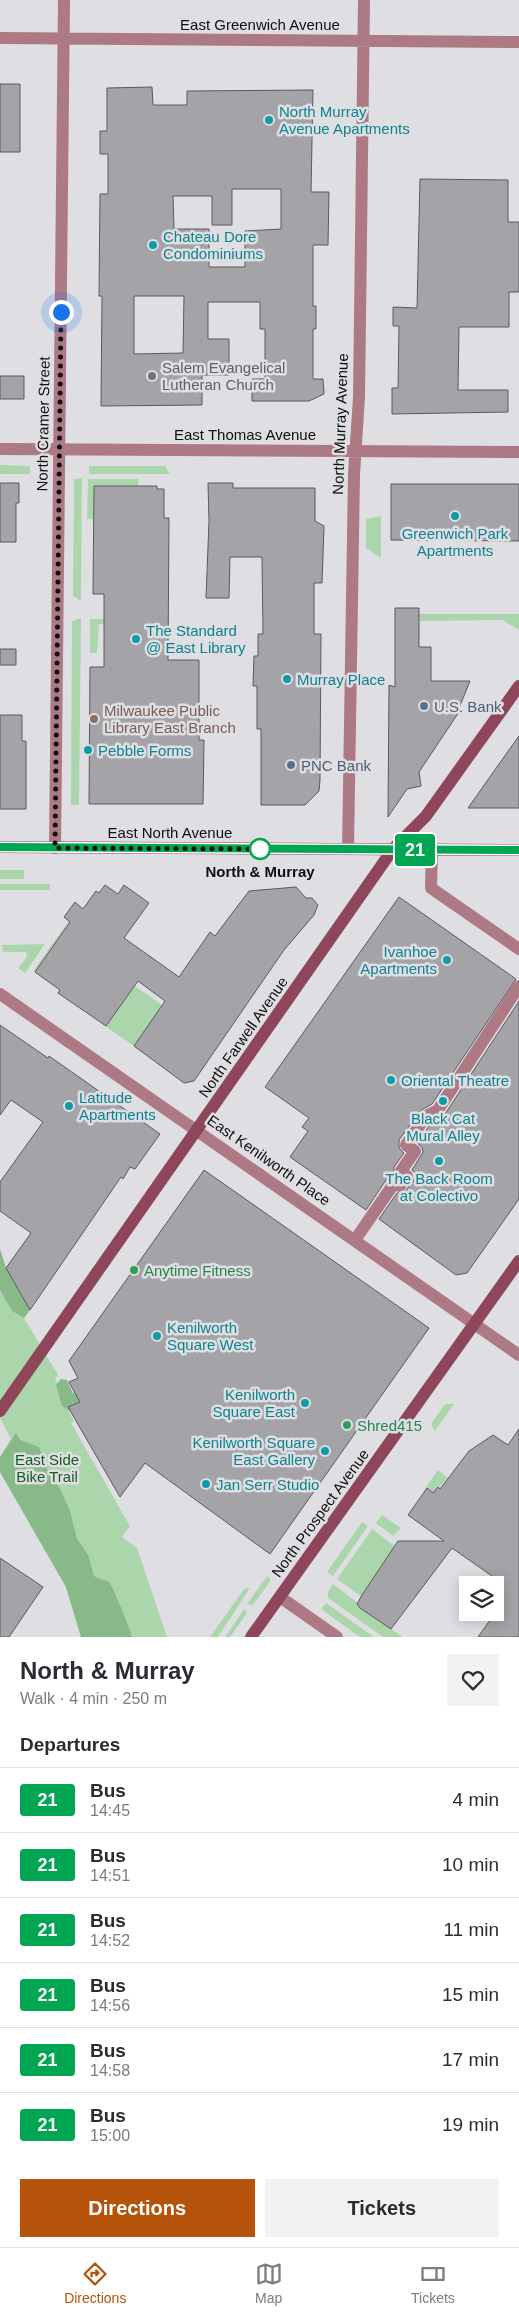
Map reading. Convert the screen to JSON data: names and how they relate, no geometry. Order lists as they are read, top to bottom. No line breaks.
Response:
{"streets":{"main road":["East North Avenue","North Farwell Avenue","North Prospect Avenue"],"street":["East Greenwich Avenue","North Cramer Street","North Murray Avenue","East Thomas Avenue","East Kenilworth Place"]},"crossings":[["East Greenwich Avenue","North Cramer Street"],["East Greenwich Avenue","North Murray Avenue"],["North Cramer Street","East Thomas Avenue"],["North Cramer Street","East North Avenue"],["North Murray Avenue","East Thomas Avenue"],["North Murray Avenue","East North Avenue"],["East North Avenue","North Farwell Avenue"],["North Farwell Avenue","East Kenilworth Place"],["East Kenilworth Place","North Prospect Avenue"]],"parks":["East Side Bike Trail"],"places":["North Murray Avenue Apartments","Chateau Dore Condominiums","Salem Evangelical Lutheran Church","Greenwich Park Apartments","The Standard @ East Library","Murray Place","U.S. Bank","Milwaukee Public Library East Branch","Pebble Forms","PNC Bank","North & Murray","Ivanhoe Apartments","Oriental Theatre","Black Cat Mural Alley","Latitude Apartments","The Back Room at Colectivo","Anytime Fitness","Kenilworth Square West","Kenilworth Square East","Shred415","Kenilworth Square East Gallery","Jan Serr Studio"],"lines":["bus line 21"],"page":{"on_map":"21","heading":[["North & Murray","Walk · 4 min · 250 m"],"Departures"],"list":[{"mark":"21","name":"Bus","note":"14:45","value":"4 min"},{"mark":"21","name":"Bus","note":"14:51","value":"10 min"},{"mark":"21","name":"Bus","note":"14:52","value":"11 min"},{"mark":"21","name":"Bus","note":"14:56","value":"15 min"},{"mark":"21","name":"Bus","note":"14:58","value":"17 min"},{"mark":"21","name":"Bus","note":"15:00","value":"19 min"}],"buttons":["Directions","Tickets"],"tabs":["Directions","Map","Tickets"]}}
